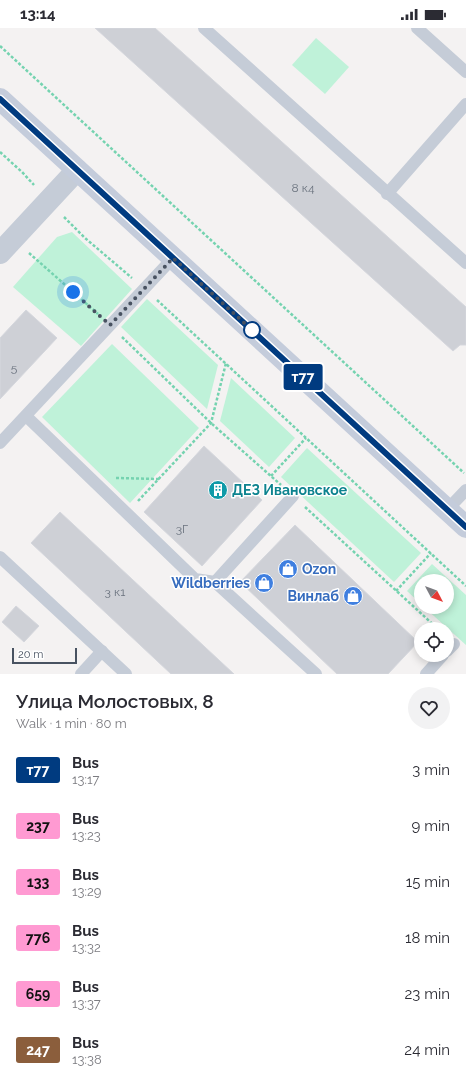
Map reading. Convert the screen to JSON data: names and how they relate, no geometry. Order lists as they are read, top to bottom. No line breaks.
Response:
{"places":{"building":["ДЕЗ Ивановское"],"shop":["Ozon","Wildberries","Винлаб"]},"lines":["bus line т77"],"house_numbers":["8 к4","5","3Г","3 к1"],"scale_bar":"20 m","north":"bottom right","page":{"status":"13:14","on_map":"т77","scale":"20 m","heading":["Улица Молостовых, 8","Walk · 1 min · 80 m"],"list":[{"mark":"т77","name":"Bus","note":"13:17","value":"3 min"},{"mark":"237","name":"Bus","note":"13:23","value":"9 min"},{"mark":"133","name":"Bus","note":"13:29","value":"15 min"},{"mark":"776","name":"Bus","note":"13:32","value":"18 min"},{"mark":"659","name":"Bus","note":"13:37","value":"23 min"},{"mark":"247","name":"Bus","note":"13:38","value":"24 min"}]}}
